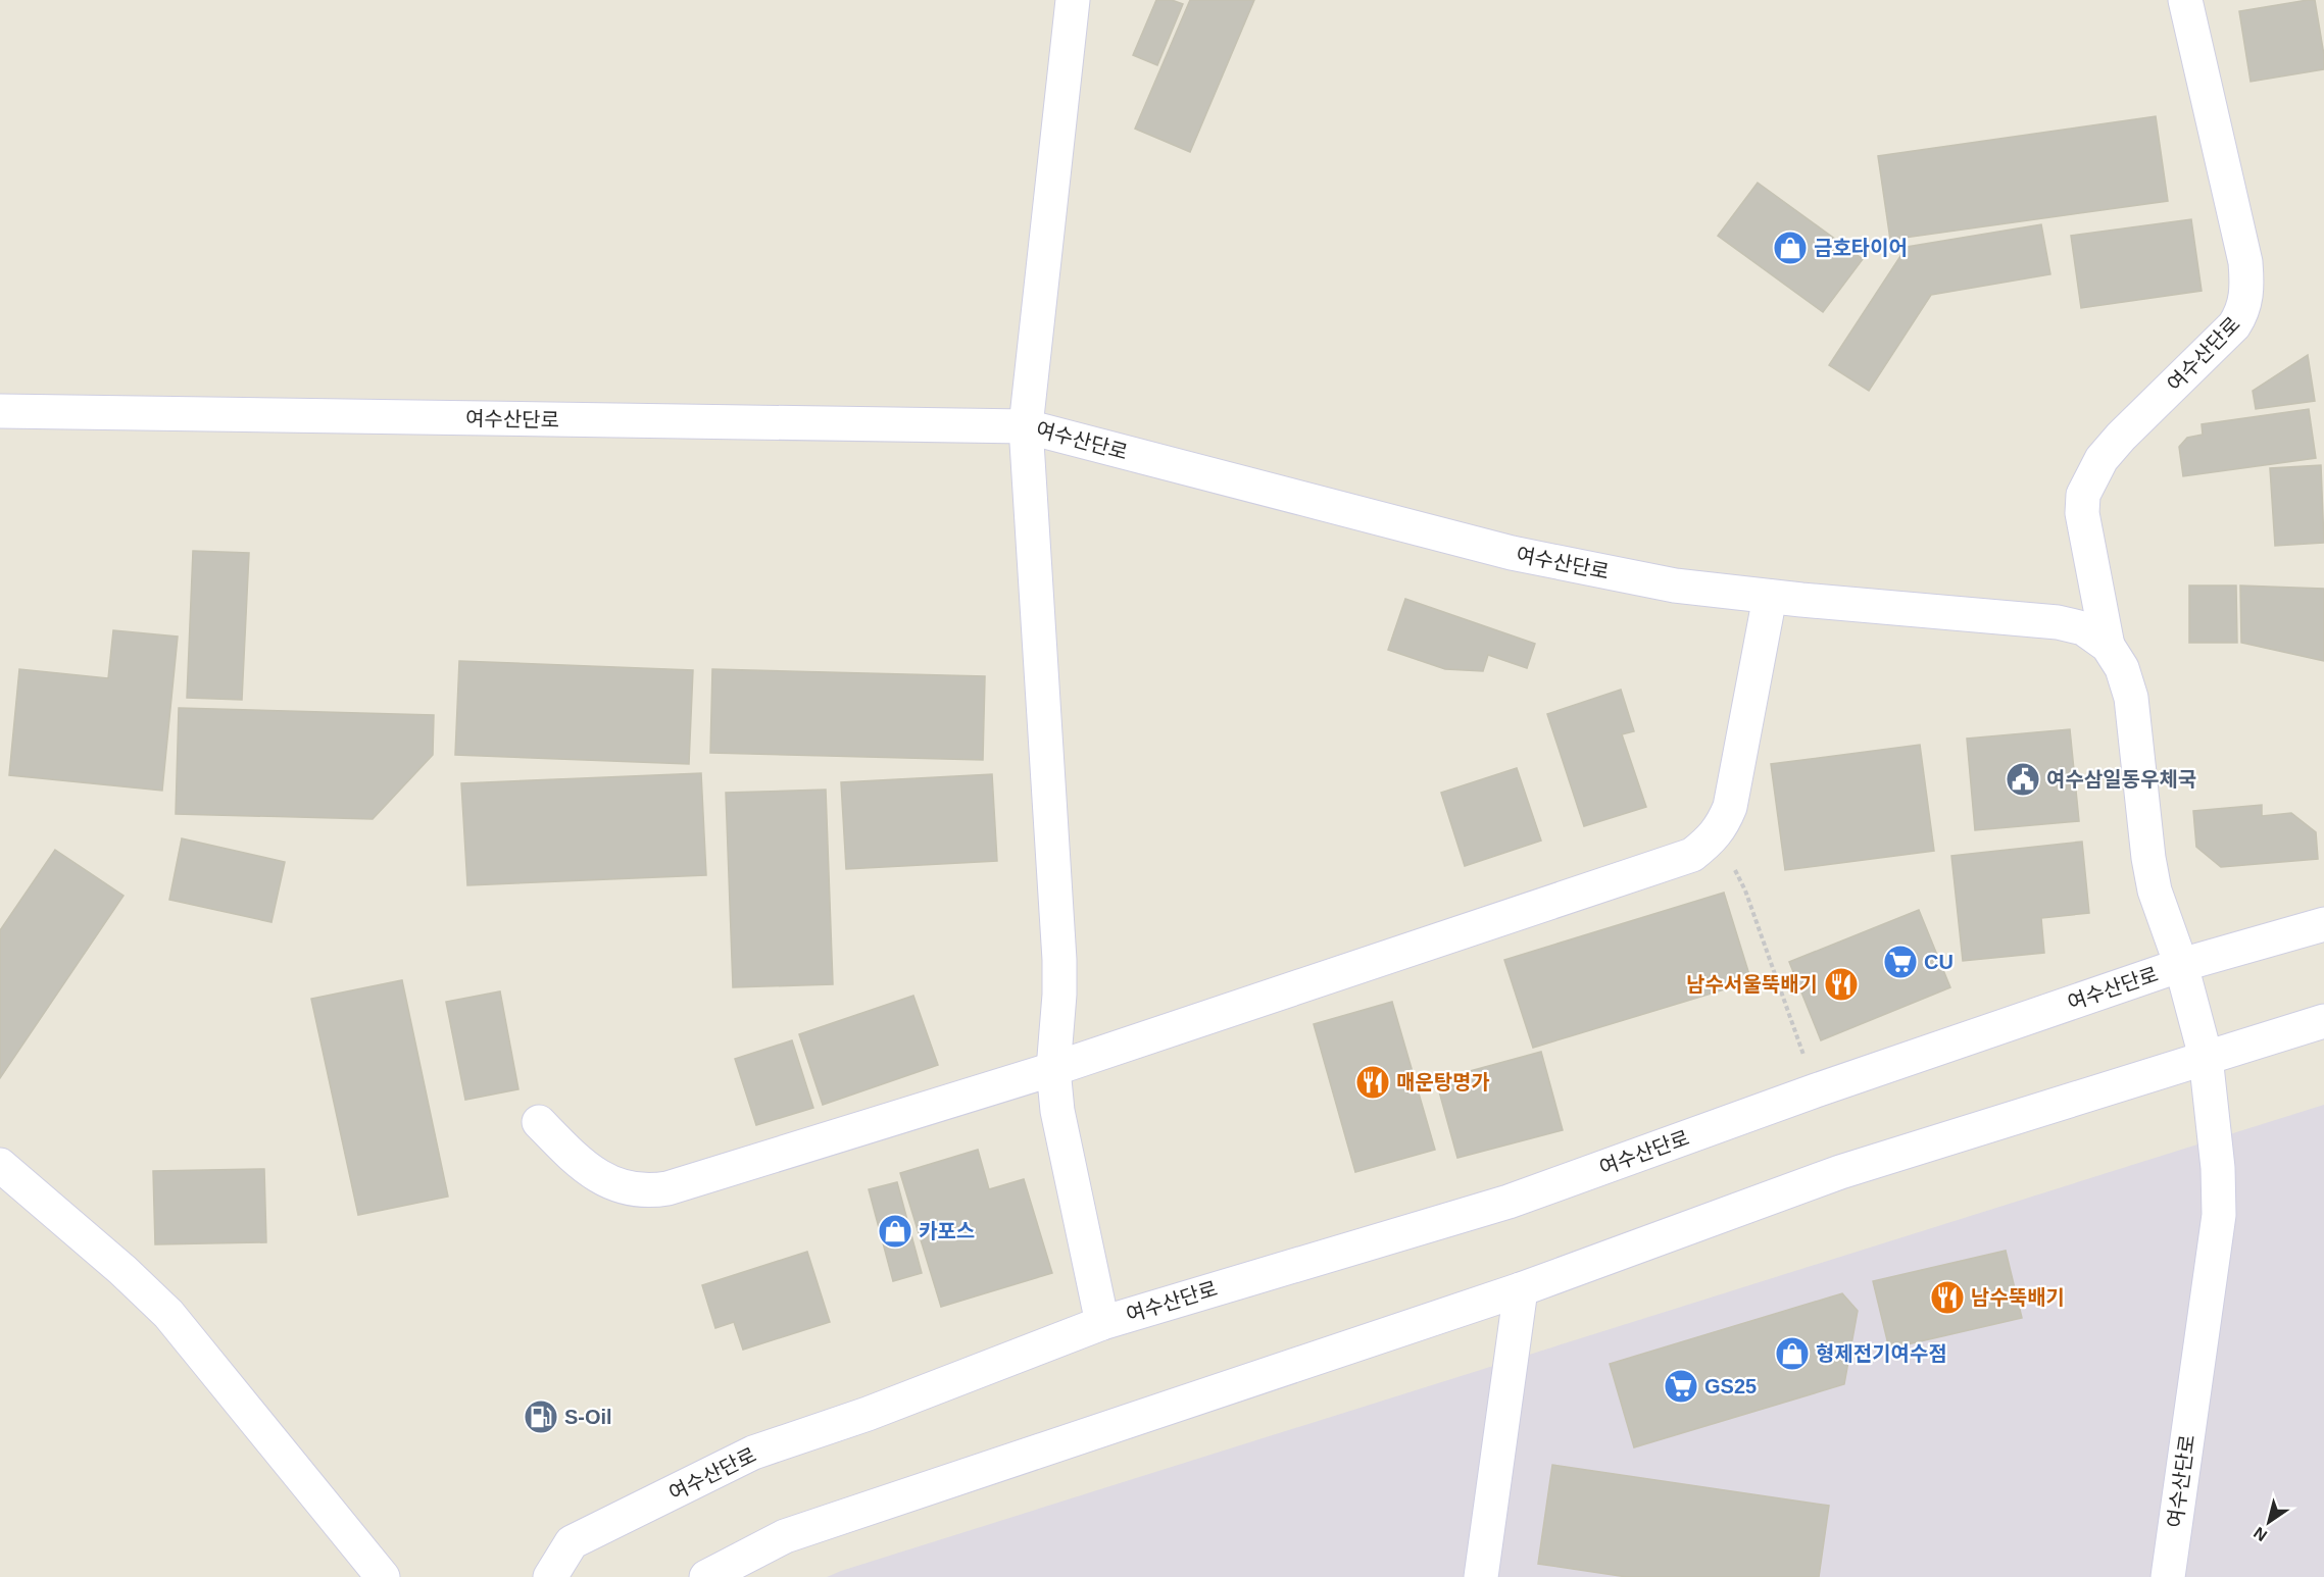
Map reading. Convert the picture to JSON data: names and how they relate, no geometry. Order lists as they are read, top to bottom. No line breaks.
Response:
{"streets":{"street":["여수산단로"]},"places":{"shop":["금호타이어","카포스","형제전기여수점"],"public building":["여수삼일동우체국"],"supermarket":["CU","GS25"],"restaurant":["남수서울뚝배기","매운탕명가","남수뚝배기"],"fuel station":["S-Oil"]},"north":"bottom left"}
